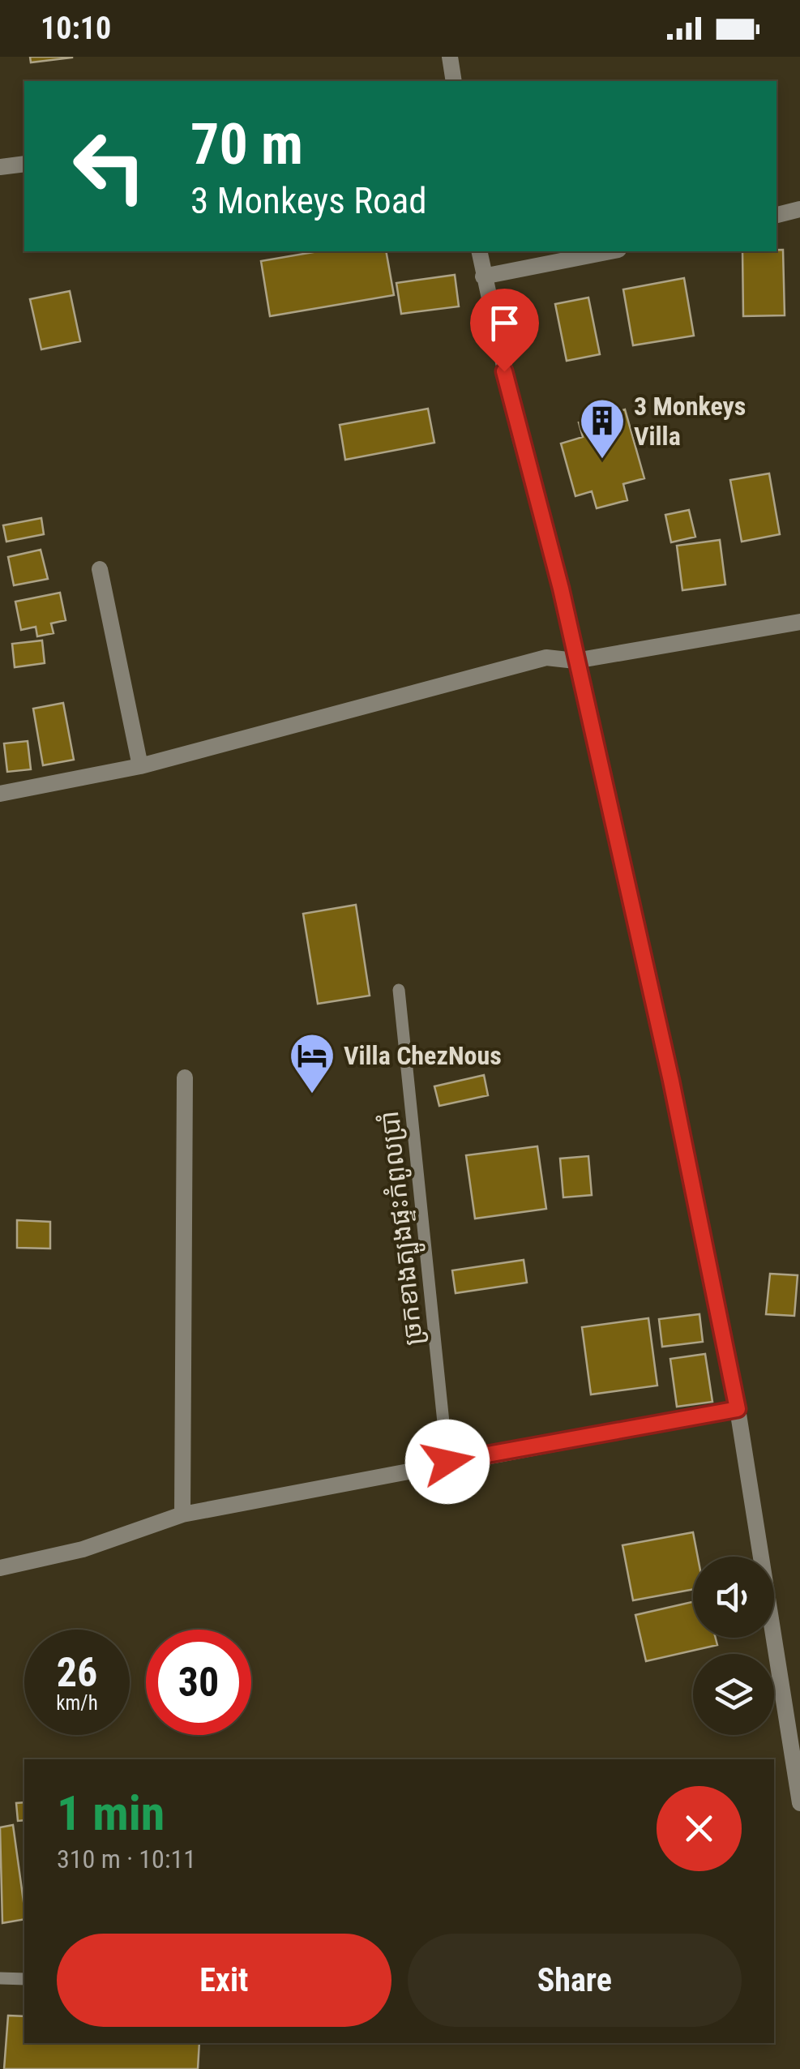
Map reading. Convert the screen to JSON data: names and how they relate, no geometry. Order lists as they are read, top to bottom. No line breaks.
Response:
{"streets":{"lane":["ច្រកខាងត្បូងផ្ទះកំពូលប្រាំ"]},"places":{"building":["3 Monkeys Villa"],"hotel":["Villa ChezNous"]},"page":{"status":"10:10","turn":["70 m","3 Monkeys Road"],"speed":"26 km/h","limit":"30","heading":["1 min","310 m · 10:11"],"buttons":["Exit","Share"]}}
